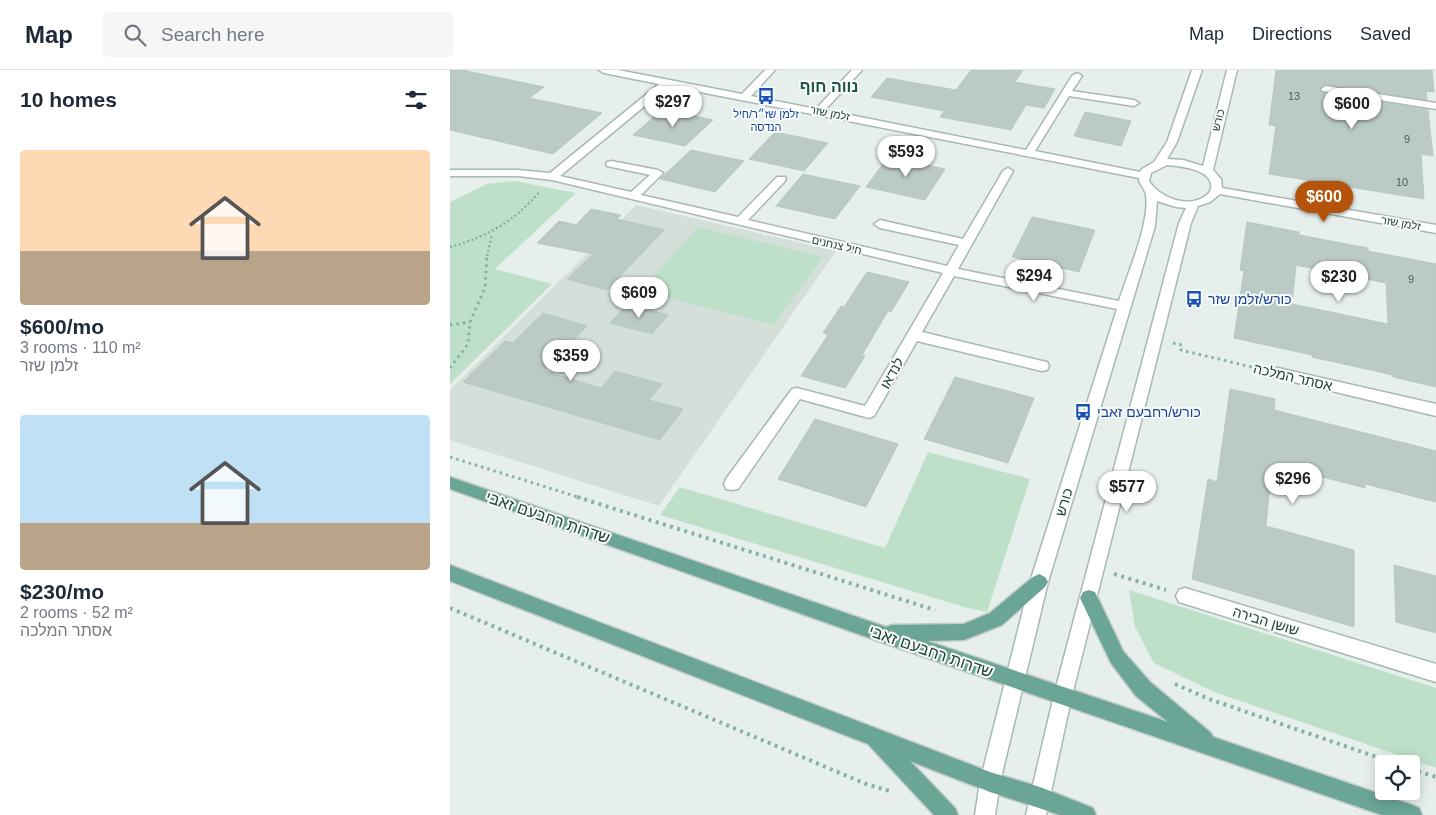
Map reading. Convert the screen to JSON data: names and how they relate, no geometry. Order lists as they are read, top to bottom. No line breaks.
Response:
{"streets":{"main road":["שדרות רחבעם זאבי"],"street":["זלמן שזר","כורש","חיל צנחנים","לנדאו","אסתר המלכה","שושן הבירה"]},"crossings":[["כורש","חיל צנחנים"],["כורש","שדרות רחבעם זאבי"],["חיל צנחנים","לנדאו"]],"districts":["נווה חוף"],"places":{"bus stop":["זלמן שז״ר/חיל הנדסה","כורש/זלמן שזר","כורש/רחבעם זאבי"]},"house_numbers":["13","9","10","9"],"page":{"header":"Map","search":"Search here","nav":["Map","Directions","Saved"],"heading":"10 homes","price":["$297","$600","$593","$600","$294","$230","$609","$359","$296","$577"],"list":[{"name":"$600/mo","note":"3 rooms · 110 m² · זלמן שזר"},{"name":"$230/mo","note":"2 rooms · 52 m² · אסתר המלכה"}]}}
